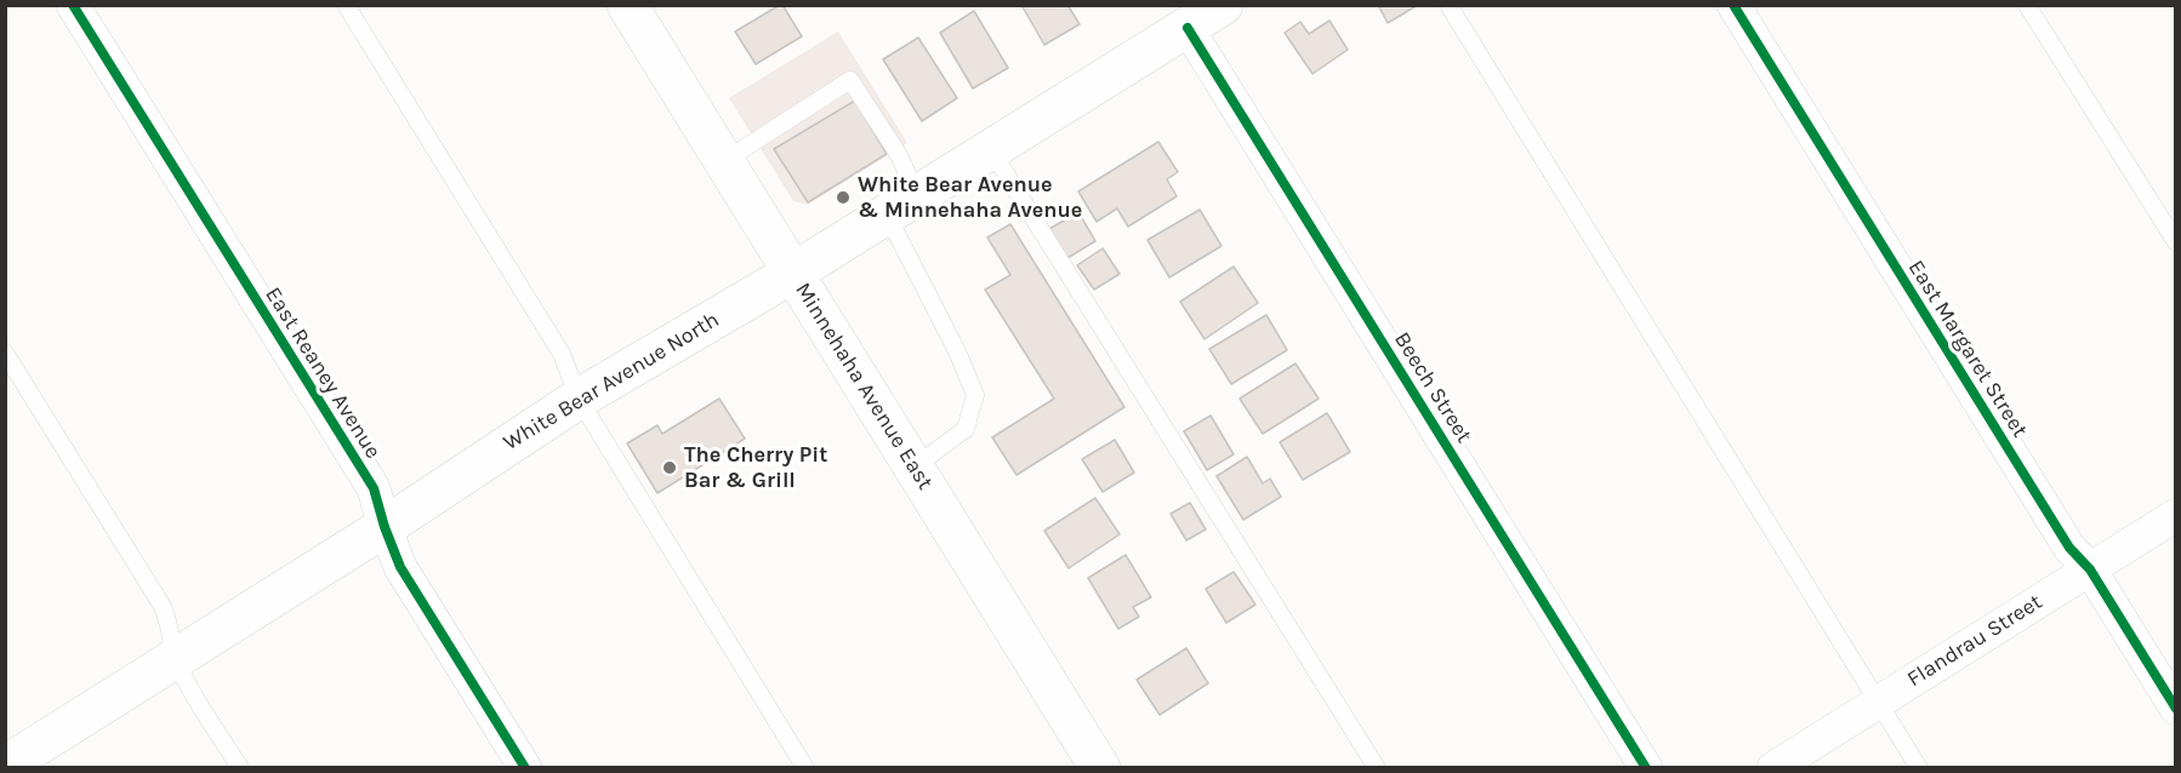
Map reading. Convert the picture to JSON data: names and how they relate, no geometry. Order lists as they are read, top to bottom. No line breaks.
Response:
{"streets":{"main road":["White Bear Avenue North","Minnehaha Avenue East"],"street":["East Margaret Street","East Reaney Avenue","Beech Street","Flandrau Street"]},"crossings":[["East Margaret Street","Flandrau Street"],["East Reaney Avenue","White Bear Avenue North"],["White Bear Avenue North","Minnehaha Avenue East"],["White Bear Avenue North","Beech Street"]],"places":["White Bear Avenue & Minnehaha Avenue","The Cherry Pit Bar & Grill"]}
